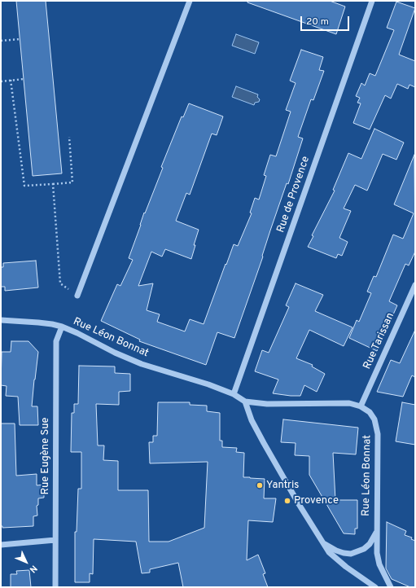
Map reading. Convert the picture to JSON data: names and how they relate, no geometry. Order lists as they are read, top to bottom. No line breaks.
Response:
{"streets":{"street":["Rue de Provence","Rue Léon Bonnat","Rue Tarissan","Rue Eugène Sue"]},"crossings":[["Rue de Provence","Rue Léon Bonnat"],["Rue Léon Bonnat","Rue Tarissan"],["Rue Léon Bonnat","Rue Eugène Sue"]],"places":["Yantris","Provence"],"scale_bar":"20 m","north":"bottom right"}
